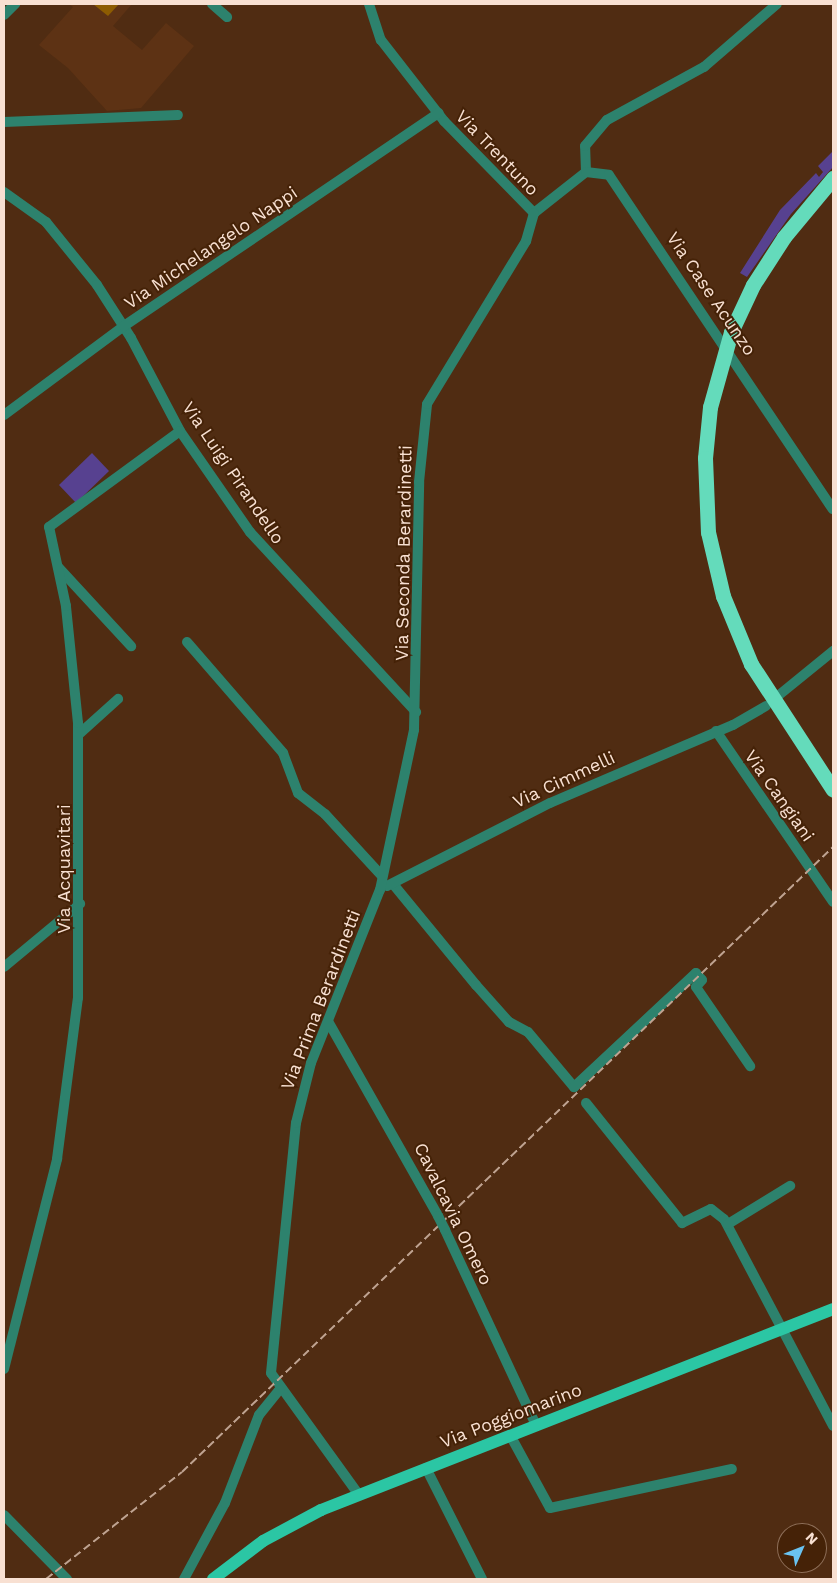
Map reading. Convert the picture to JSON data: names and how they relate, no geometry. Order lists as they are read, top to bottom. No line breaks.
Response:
{"streets":{"main road":["Via Poggiomarino"],"street":["Via Trentuno","Via Michelangelo Nappi","Via Case Acunzo","Via Luigi Pirandello","Via Seconda Berardinetti","Via Cimmelli","Via Cangiani","Via Acquavitari","Via Prima Berardinetti","Cavalcavia Omero"]},"crossings":[["Via Trentuno","Via Michelangelo Nappi"],["Via Trentuno","Via Seconda Berardinetti"],["Via Michelangelo Nappi","Via Luigi Pirandello"],["Via Luigi Pirandello","Via Seconda Berardinetti"],["Via Luigi Pirandello","Via Acquavitari"],["Via Luigi Pirandello","Via Prima Berardinetti"],["Via Seconda Berardinetti","Via Prima Berardinetti"],["Via Cimmelli","Via Cangiani"],["Via Cimmelli","Via Prima Berardinetti"],["Via Prima Berardinetti","Cavalcavia Omero"],["Via Prima Berardinetti","Via Poggiomarino"],["Cavalcavia Omero","Via Poggiomarino"]],"north":"top right"}
